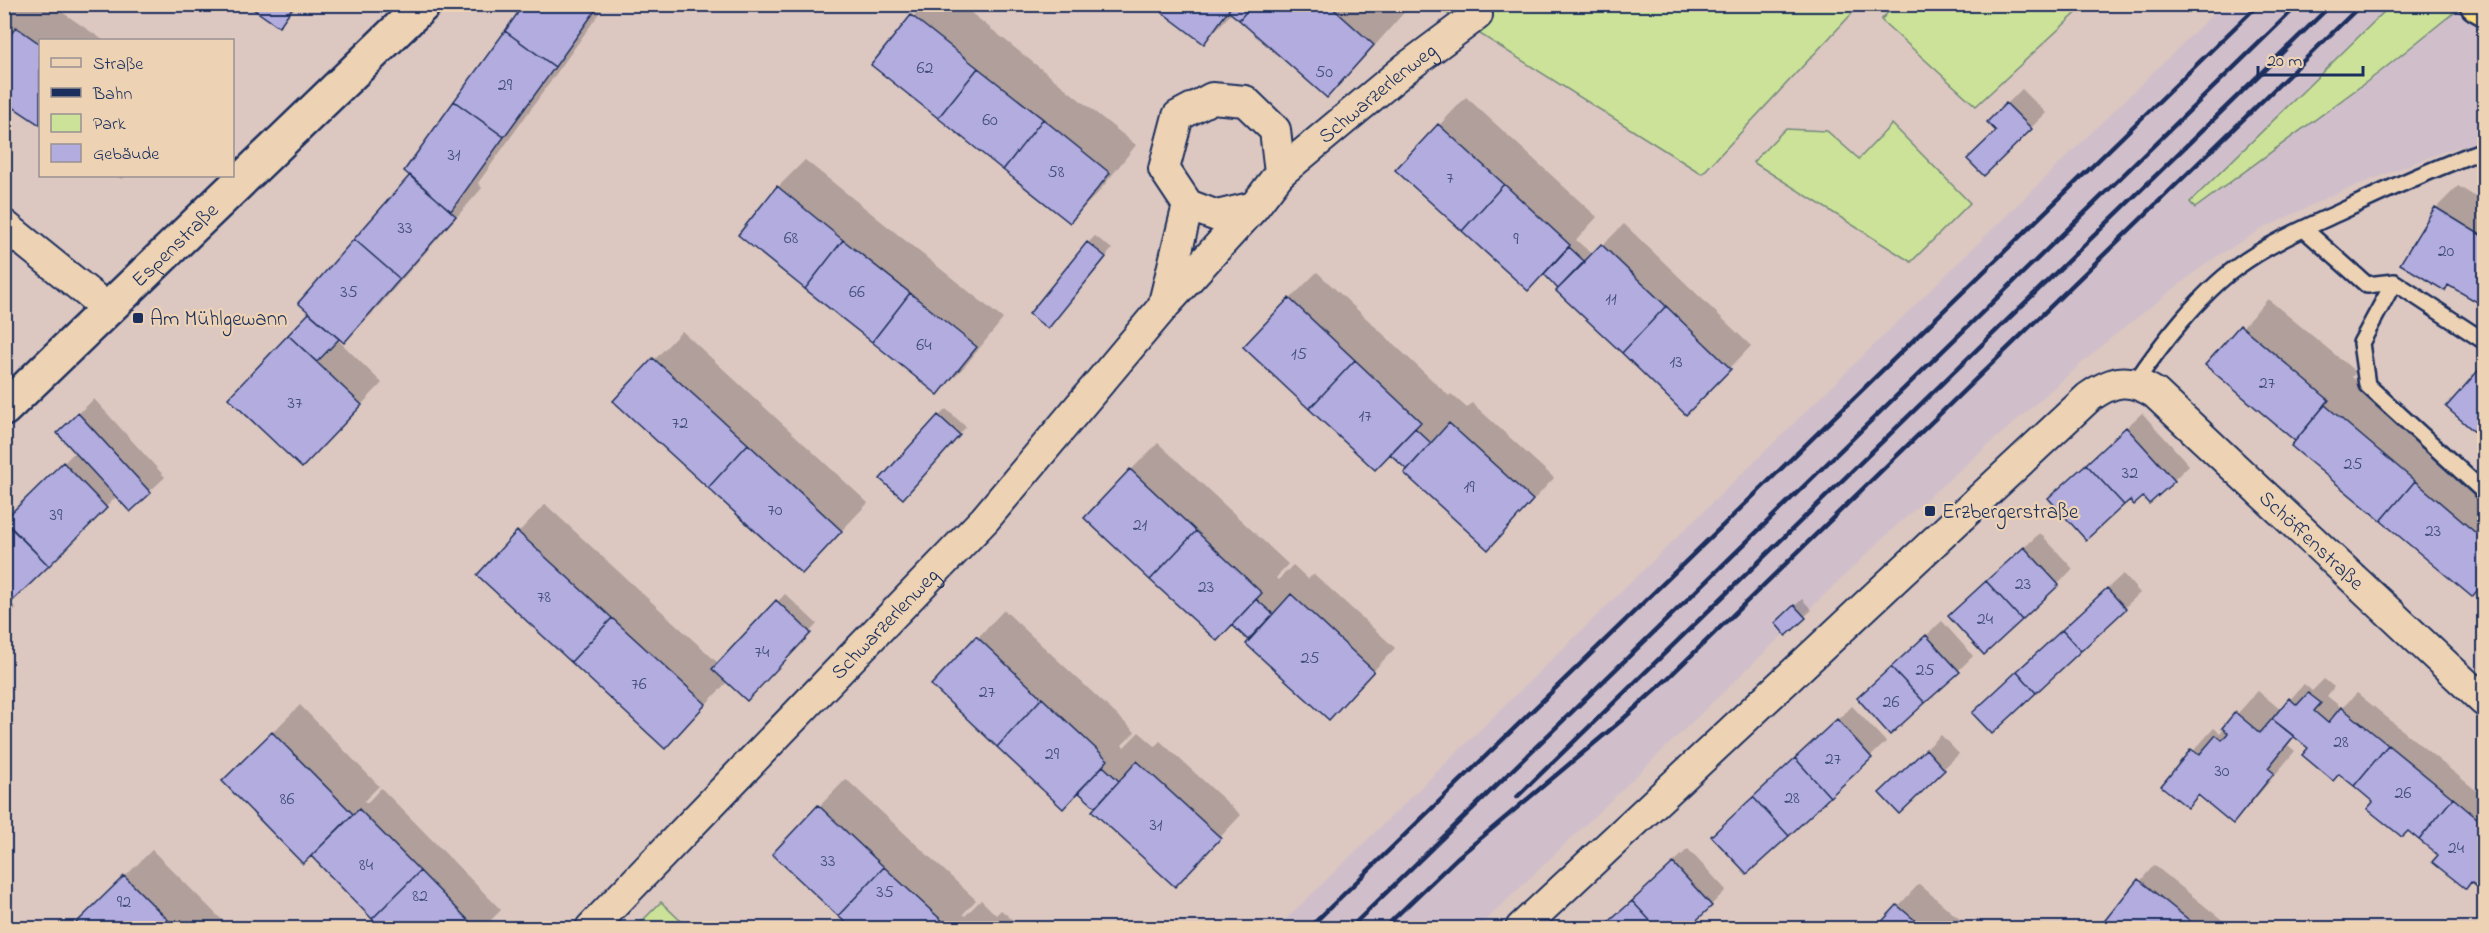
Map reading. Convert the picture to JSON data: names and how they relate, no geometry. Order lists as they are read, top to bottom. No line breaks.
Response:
{"streets":{"street":["Schwarzerlenweg","Espenstraße","Schöffenstraße"]},"places":{"transit":["Am Mühlgewann","Erzbergerstraße"]},"house_numbers":["62","50","29","60","31","58","7","33","68","9","20","35","66","11","64","15","13","27","37","17","72","25","32","19","70","39","21","23","23","23","78","24","74","25","25","76","27","26","28","29","27","30","26","28","86","31","24","33","84","35","82","92"],"legend":["Straße","Bahn","Park","Gebäude"],"scale_bar":"20 m"}
